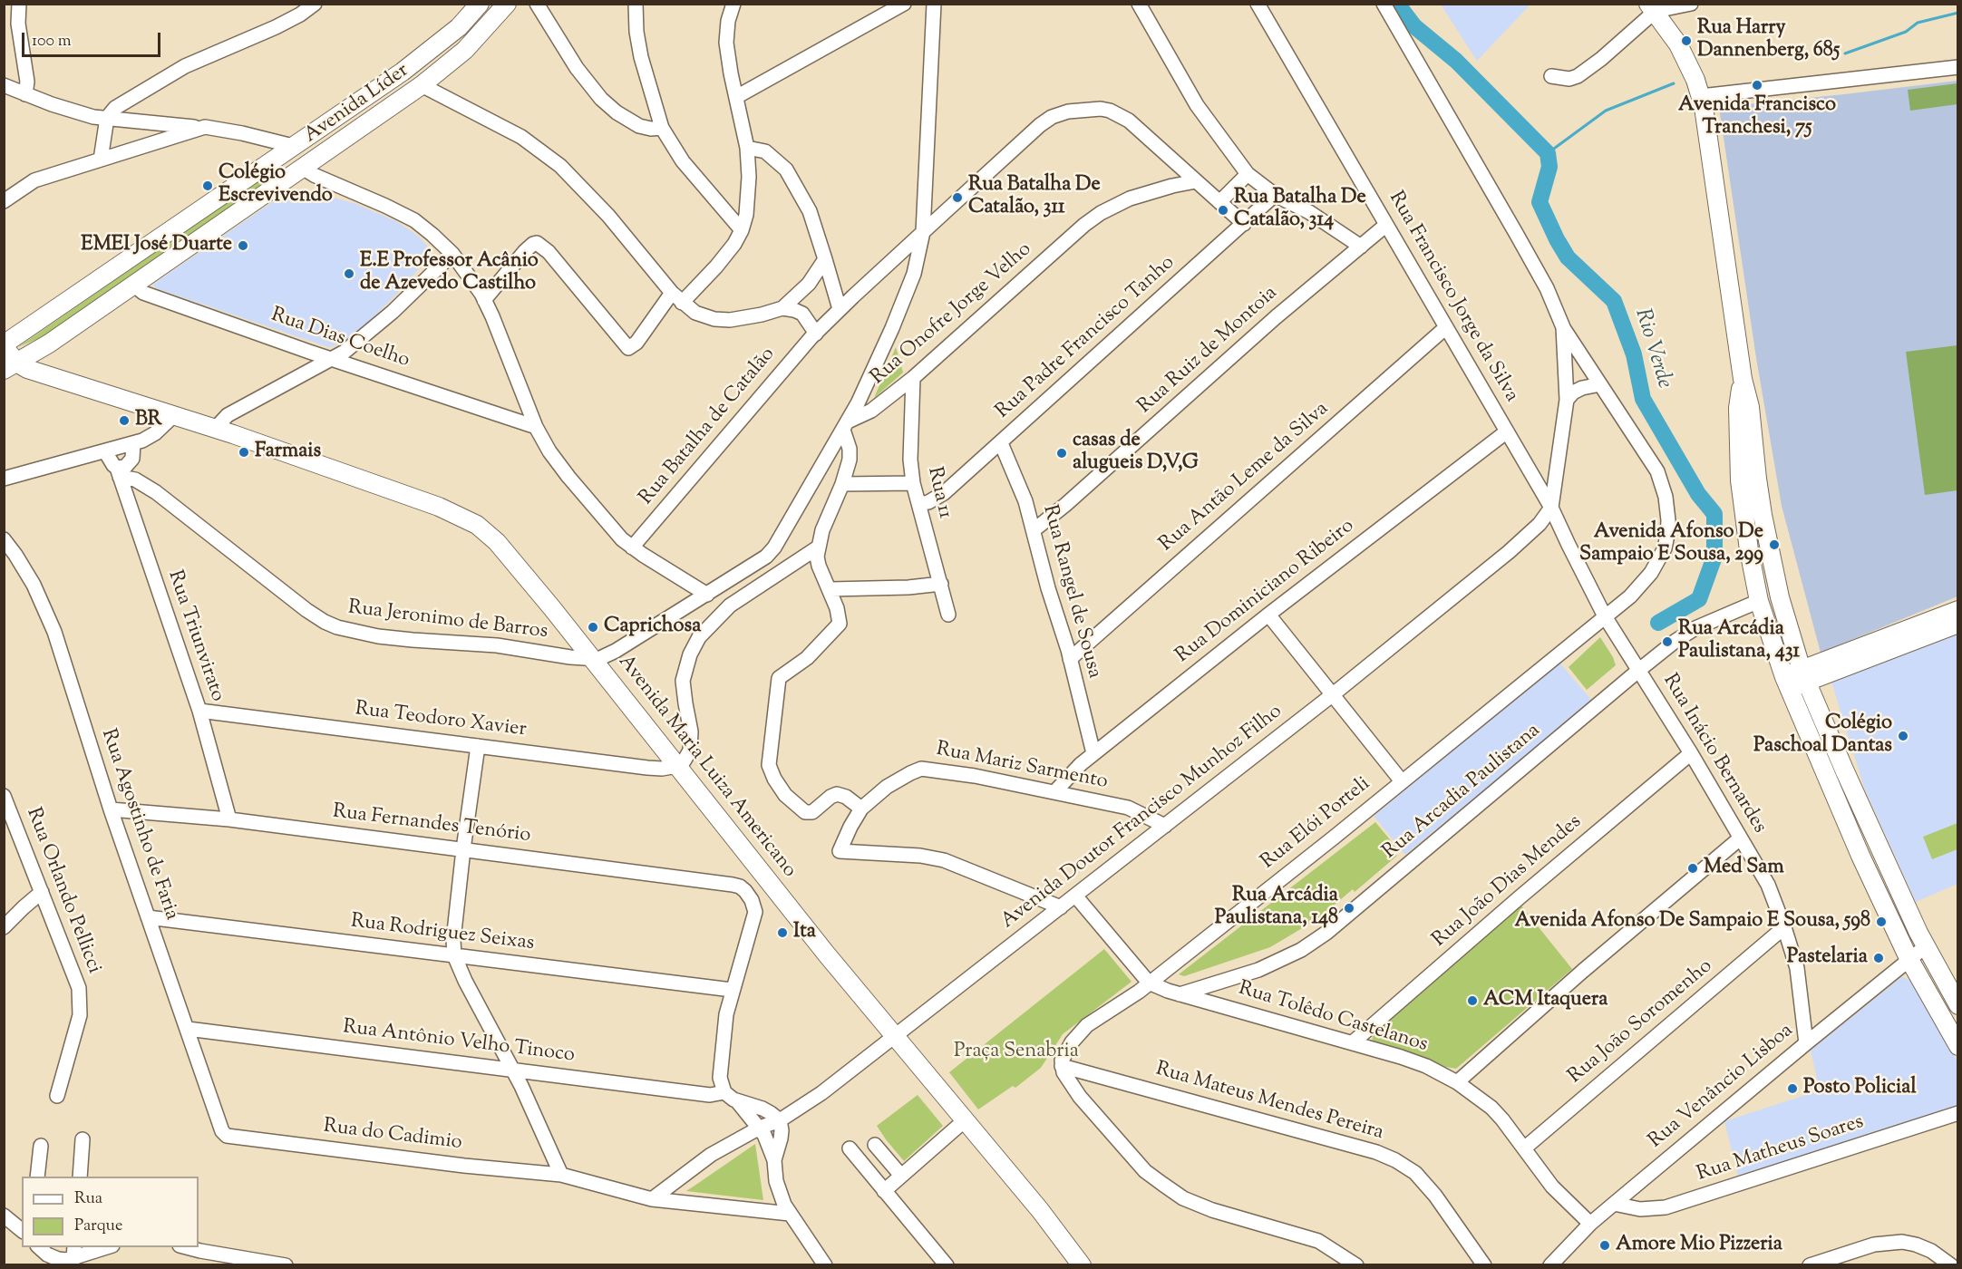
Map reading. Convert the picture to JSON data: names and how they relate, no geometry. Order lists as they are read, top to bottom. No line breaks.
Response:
{"streets":{"main road":["Avenida Líder","Avenida Maria Luiza Americano"],"street":["Rua Francisco Jorge da Silva","Rua Onofre Jorge Velho","Rua Padre Francisco Tanho","Rua Dias Coelho","Rua Ruiz de Montoia","Rua Batalha de Catalão","Rua Antão Leme da Silva","Rua 11","Rua Rangel de Sousa","Rua Dominiciano Ribeiro","Rua Jeronimo de Barros","Rua Triunvirato","Rua Teodoro Xavier","Rua Inácio Bernardes","Rua Mariz Sarmento","Rua Arcadia Paulistana","Avenida Doutor Francisco Munhoz Filho","Rua Elói Porteli","Rua Agostinho de Faria","Rua Fernandes Tenório","Rua João Dias Mendes","Rua Orlando Pellicci","Rua Rodriguez Seixas","Rua Tolêdo Castelanos","Rua João Soromenho","Rua Antônio Velho Tinoco","Rua Venâncio Lisboa","Rua Mateus Mendes Pereira","Rua do Cadimio","Rua Matheus Soares"]},"crossings":[["Avenida Líder","Rua Dias Coelho"],["Avenida Líder","Avenida Maria Luiza Americano"],["Rua Francisco Jorge da Silva","Rua Ruiz de Montoia"],["Rua Francisco Jorge da Silva","Rua Antão Leme da Silva"],["Rua Francisco Jorge da Silva","Rua Dominiciano Ribeiro"],["Rua Francisco Jorge da Silva","Rua Inácio Bernardes"],["Rua Francisco Jorge da Silva","Avenida Doutor Francisco Munhoz Filho"],["Rua Francisco Jorge da Silva","Rua Elói Porteli"],["Rua Onofre Jorge Velho","Rua Batalha de Catalão"],["Rua Onofre Jorge Velho","Rua 11"],["Rua Padre Francisco Tanho","Rua Batalha de Catalão"],["Rua Padre Francisco Tanho","Rua 11"],["Rua Padre Francisco Tanho","Rua Rangel de Sousa"],["Rua Ruiz de Montoia","Rua Rangel de Sousa"],["Rua Antão Leme da Silva","Rua Rangel de Sousa"],["Rua Rangel de Sousa","Rua Dominiciano Ribeiro"],["Rua Dominiciano Ribeiro","Rua Mariz Sarmento"],["Rua Jeronimo de Barros","Rua Triunvirato"],["Rua Jeronimo de Barros","Avenida Maria Luiza Americano"],["Rua Triunvirato","Rua Teodoro Xavier"],["Rua Triunvirato","Rua Fernandes Tenório"],["Rua Teodoro Xavier","Avenida Maria Luiza Americano"],["Rua Inácio Bernardes","Rua Arcadia Paulistana"],["Rua Inácio Bernardes","Rua Elói Porteli"],["Rua Inácio Bernardes","Rua João Dias Mendes"],["Rua Inácio Bernardes","Rua João Soromenho"],["Rua Inácio Bernardes","Rua Venâncio Lisboa"],["Avenida Maria Luiza Americano","Avenida Doutor Francisco Munhoz Filho"],["Rua Mariz Sarmento","Avenida Doutor Francisco Munhoz Filho"],["Rua Arcadia Paulistana","Rua Tolêdo Castelanos"],["Avenida Doutor Francisco Munhoz Filho","Rua Tolêdo Castelanos"],["Avenida Doutor Francisco Munhoz Filho","Rua do Cadimio"],["Rua Elói Porteli","Rua Tolêdo Castelanos"],["Rua Elói Porteli","Rua Mateus Mendes Pereira"],["Rua Agostinho de Faria","Rua Fernandes Tenório"],["Rua Agostinho de Faria","Rua Rodriguez Seixas"],["Rua Agostinho de Faria","Rua Antônio Velho Tinoco"],["Rua Agostinho de Faria","Rua do Cadimio"],["Rua Fernandes Tenório","Rua Rodriguez Seixas"],["Rua João Dias Mendes","Rua Tolêdo Castelanos"],["Rua Tolêdo Castelanos","Rua João Soromenho"],["Rua Tolêdo Castelanos","Rua Venâncio Lisboa"],["Rua Venâncio Lisboa","Rua Matheus Soares"]],"water":["Rio Verde"],"parks":["Praça Senabria"],"places":["Rua Harry Dannenberg, 685","Avenida Francisco Tranchesi, 75","Colégio Escrevivendo","Rua Batalha De Catalão, 311","Rua Batalha De Catalão, 314","EMEI José Duarte","E.E Professor Acânio de Azevedo Castilho","BR","Farmais","casas de alugueis D,V,G","Avenida Afonso De Sampaio E Sousa, 299","Caprichosa","Rua Arcádia Paulistana, 431","Colégio Paschoal Dantas","Med Sam","Rua Arcádia Paulistana, 148","Avenida Afonso De Sampaio E Sousa, 598","Ita","Pastelaria","ACM Itaquera","Posto Policial","Amore Mio Pizzeria"],"legend":["Rua","Parque"],"scale_bar":"100 m"}
